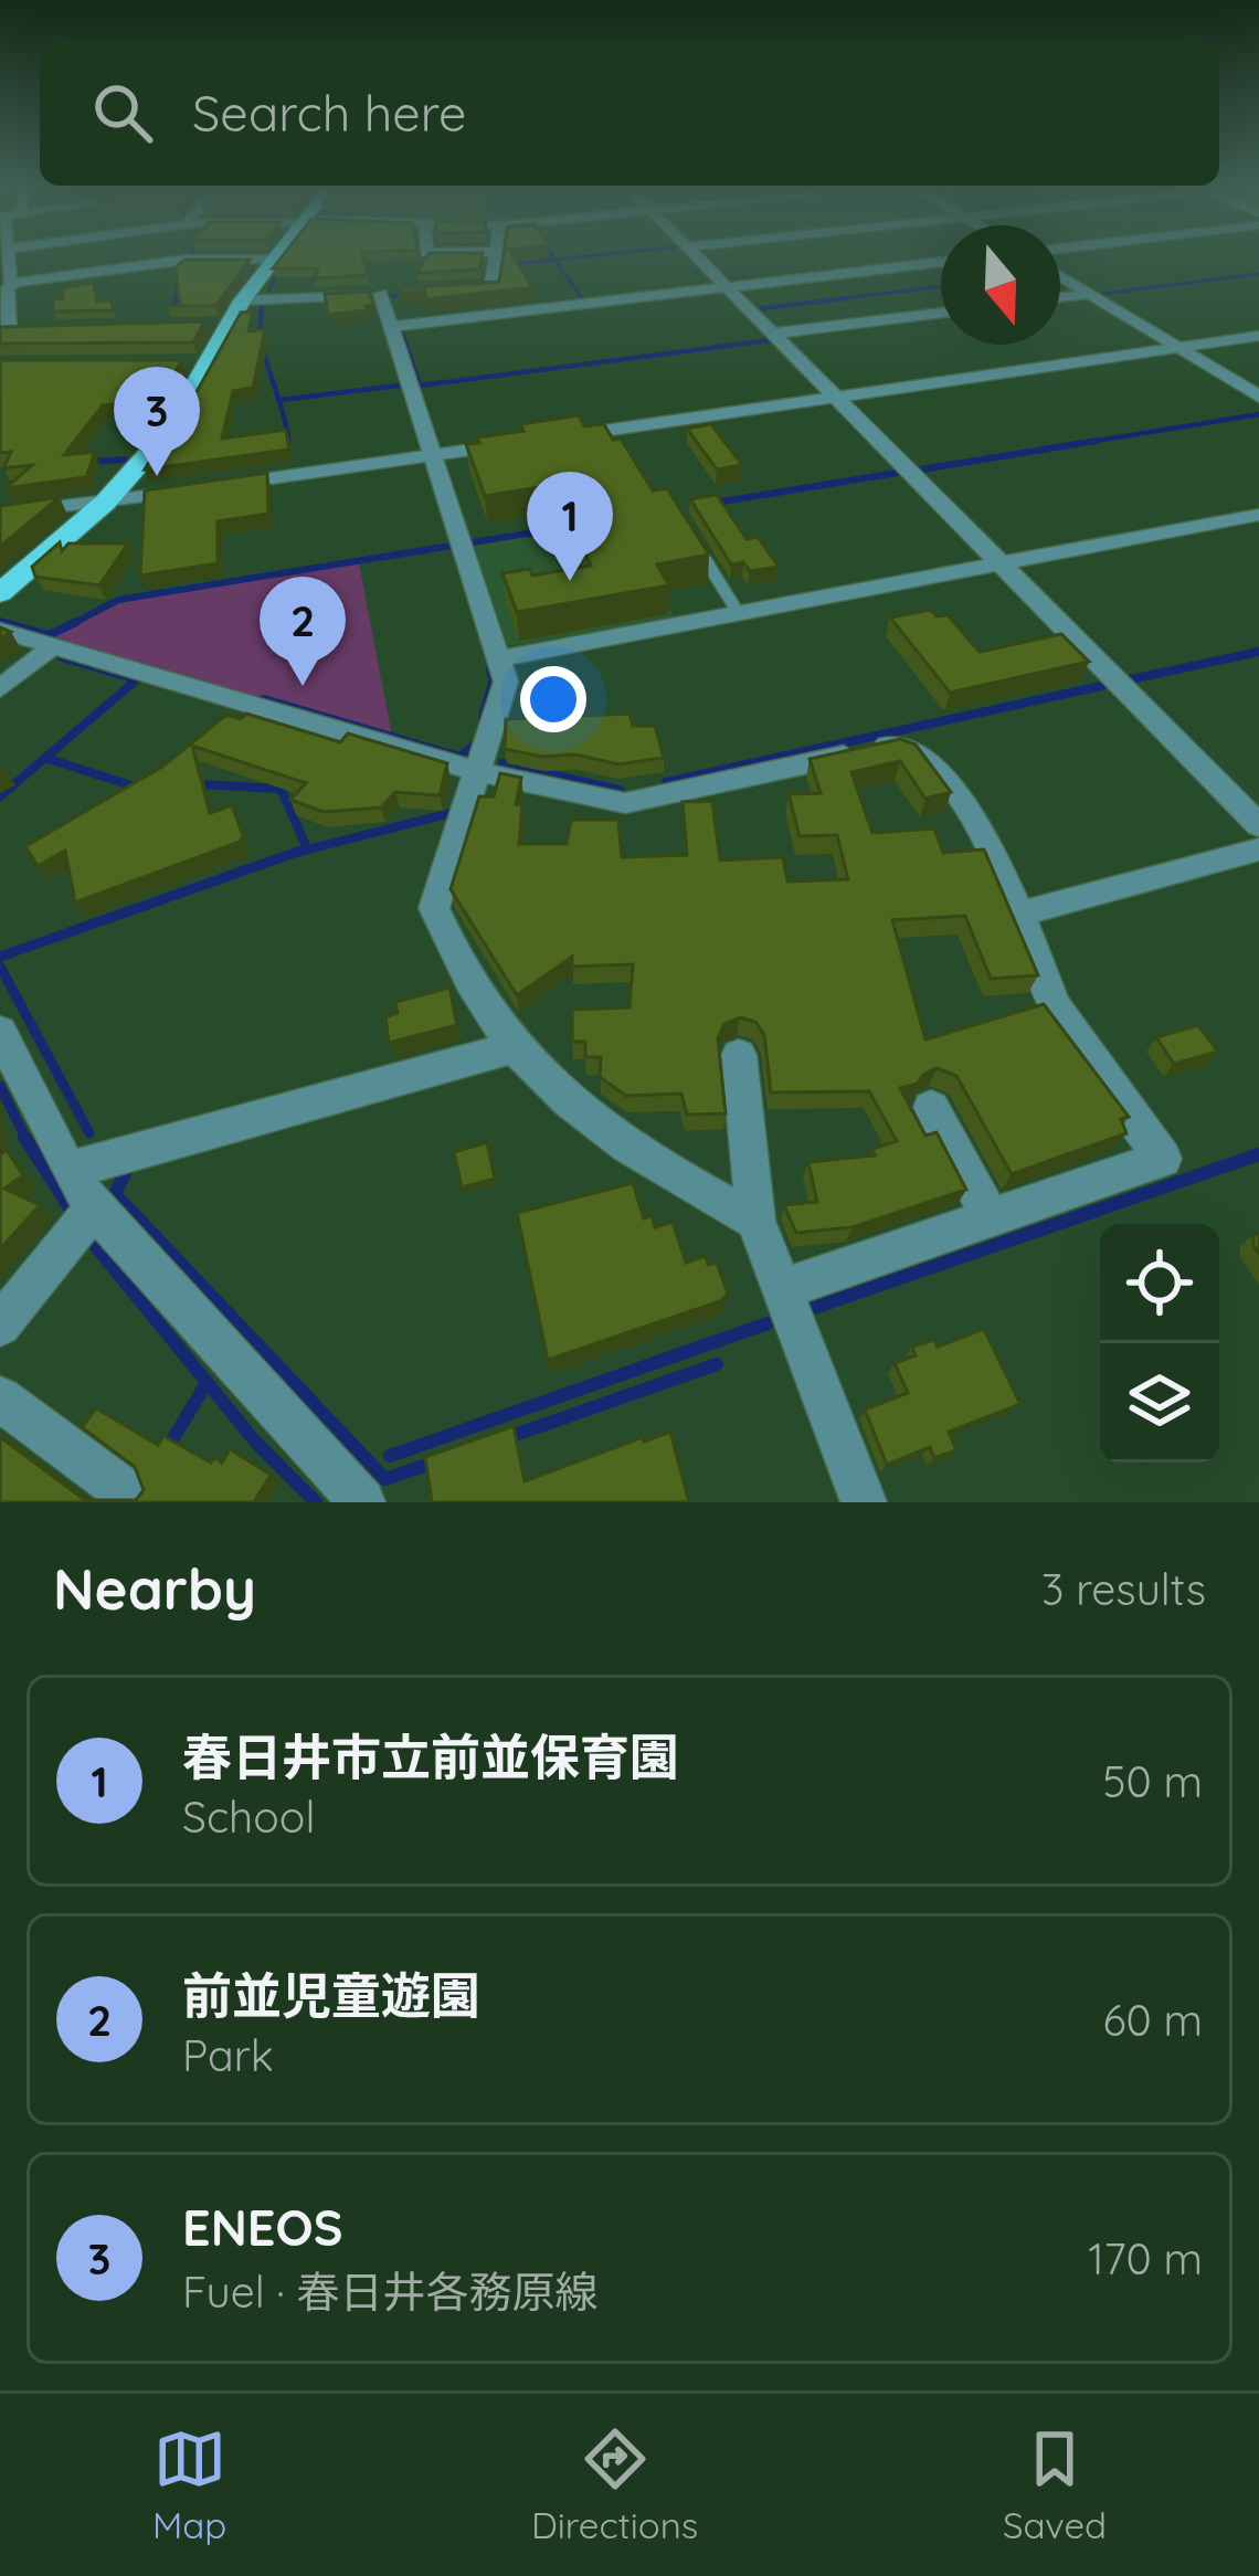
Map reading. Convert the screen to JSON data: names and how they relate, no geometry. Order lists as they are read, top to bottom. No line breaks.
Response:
{"north":"bottom","page":{"search":"Search here","pins":["3","1","2"],"heading":["Nearby","3 results"],"list":[{"mark":"1","name":"春日井市立前並保育園","note":"School","value":"50 m"},{"mark":"2","name":"前並児童遊園","note":"Park","value":"60 m"},{"mark":"3","name":"ENEOS","note":"Fuel · 春日井各務原線","value":"170 m"}],"nav":["Map","Directions","Saved"]}}
